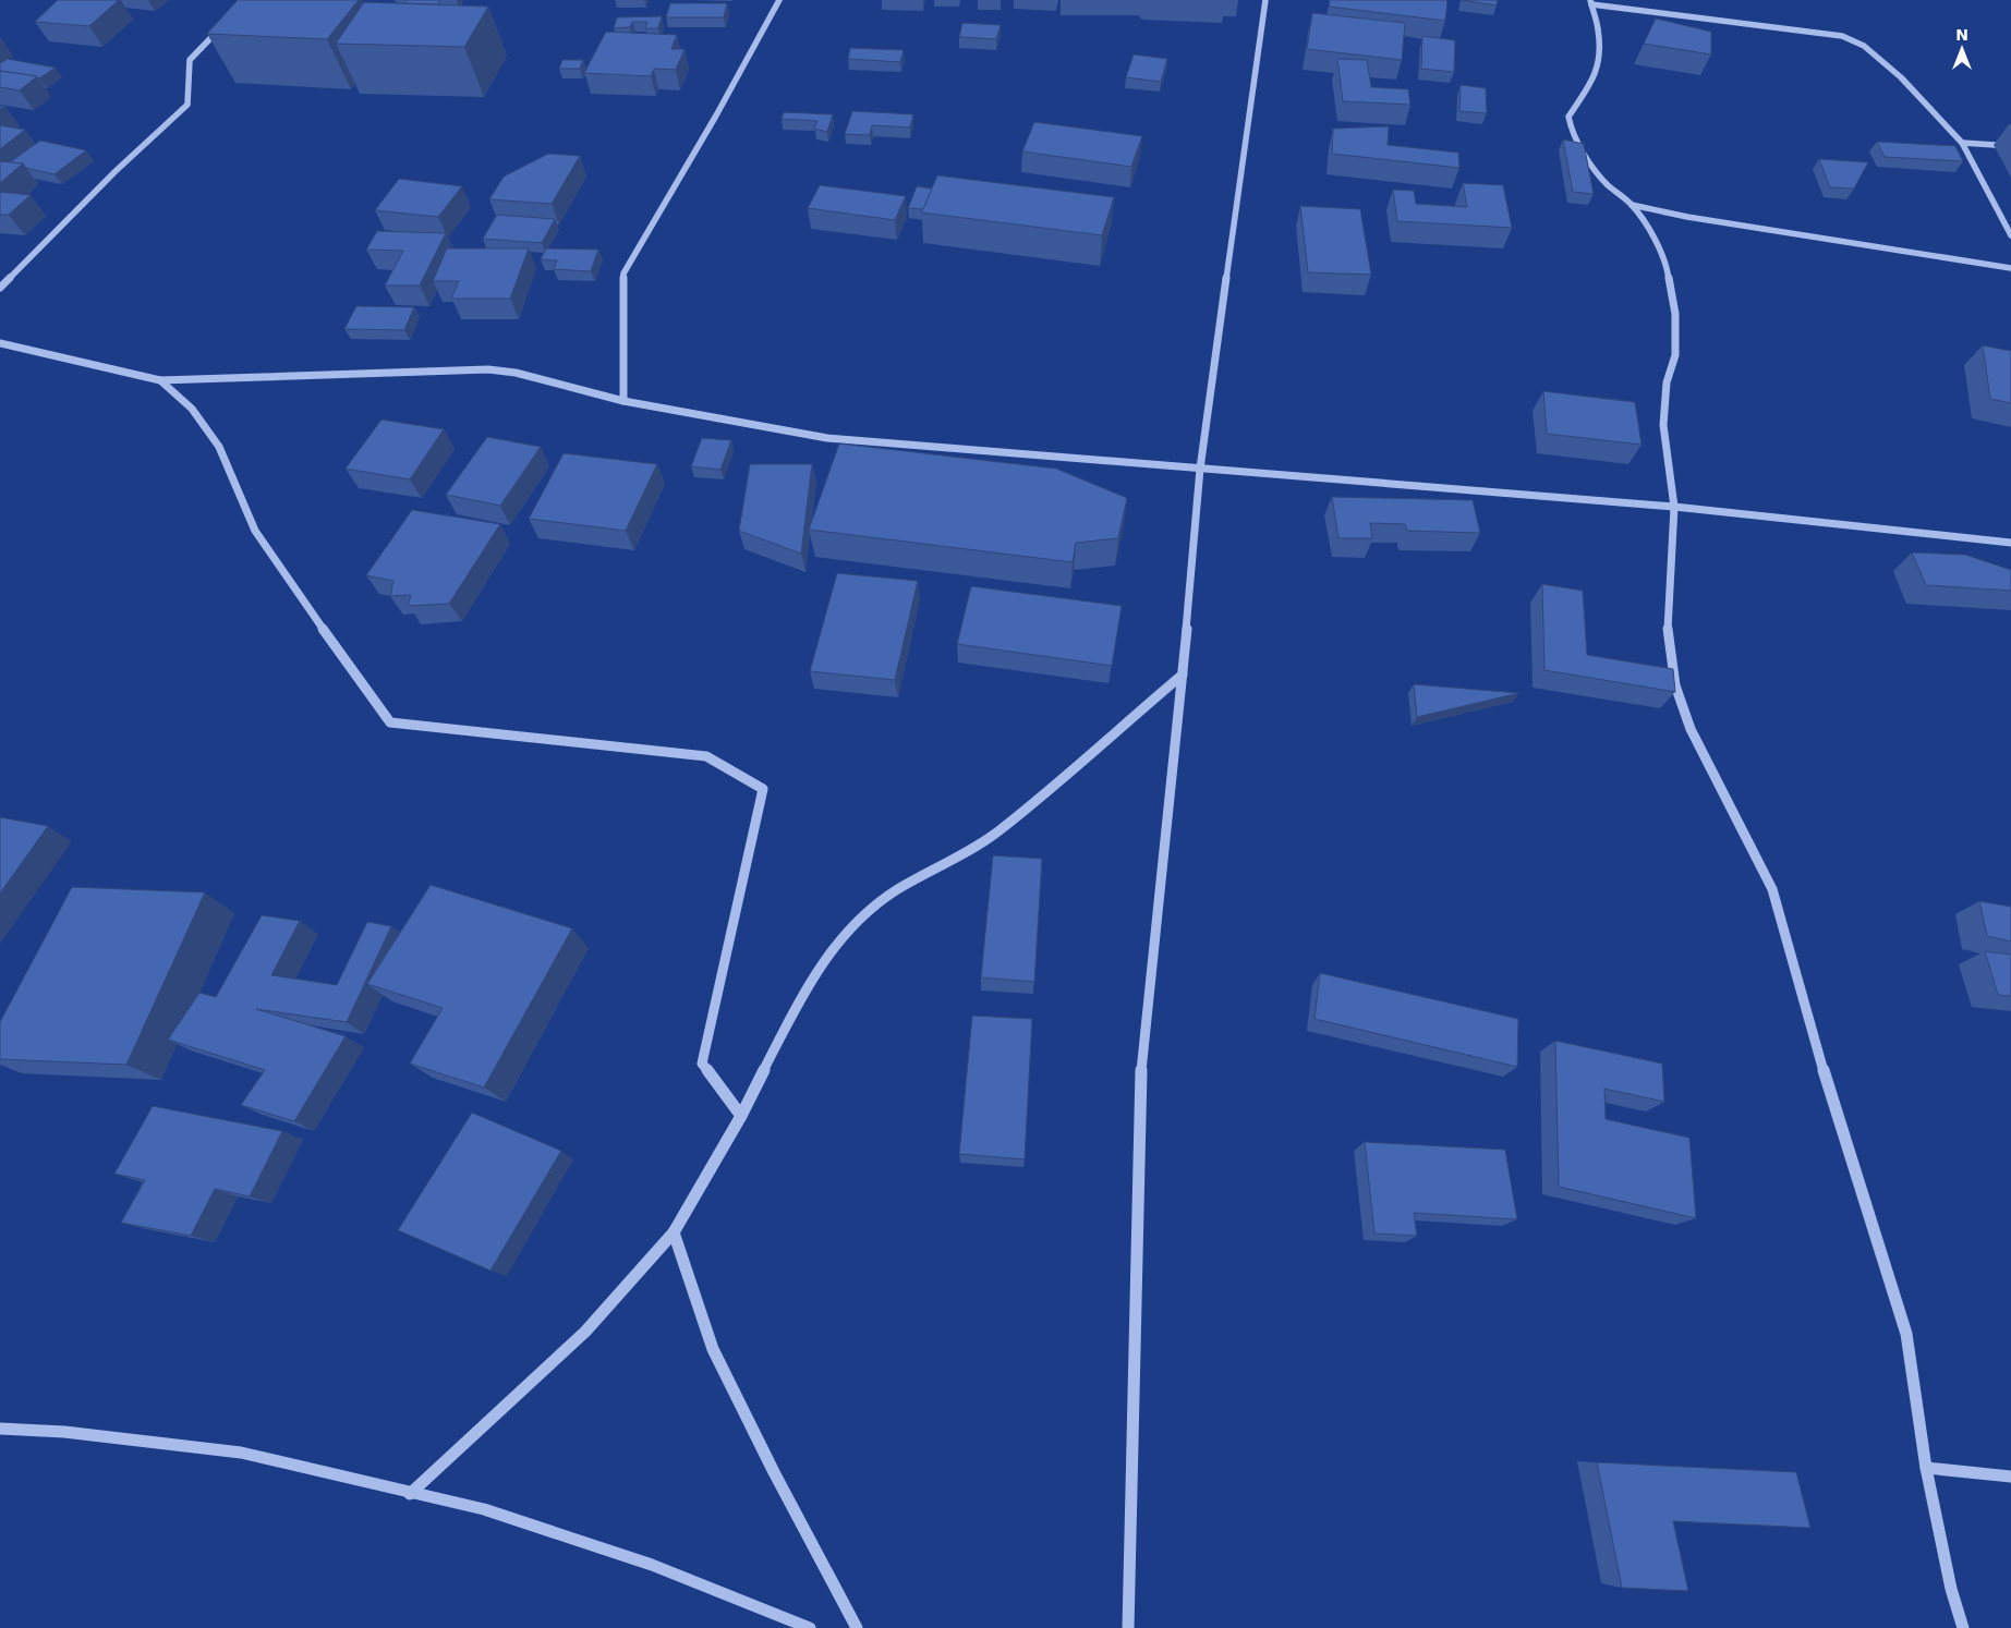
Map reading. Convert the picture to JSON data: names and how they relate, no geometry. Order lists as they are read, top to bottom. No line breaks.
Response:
{"north":"top"}
